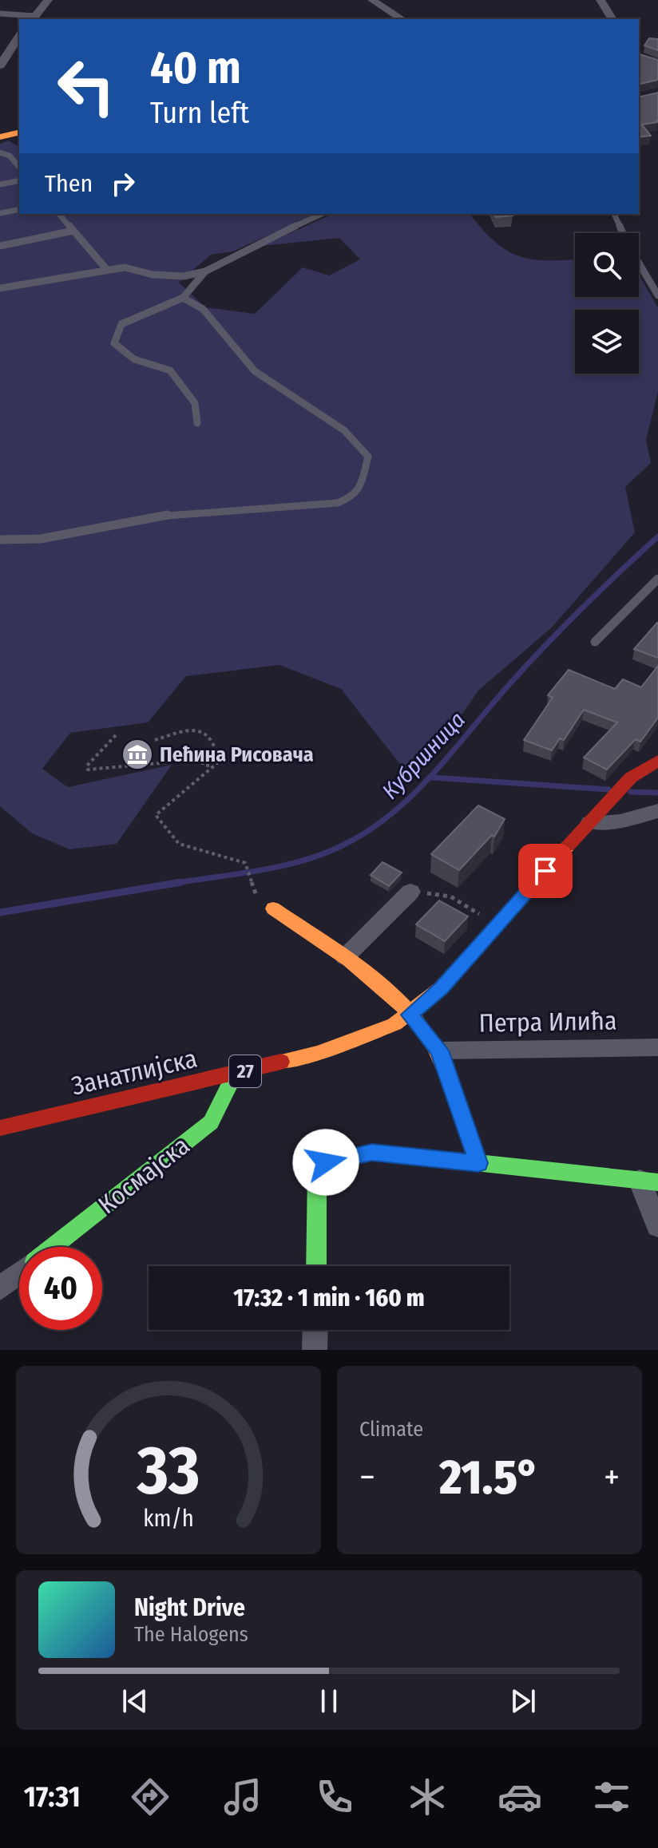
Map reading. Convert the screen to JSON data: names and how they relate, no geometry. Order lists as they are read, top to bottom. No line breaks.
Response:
{"streets":{"street":["Петра Илића","27","Занатлијска","Космајска"]},"crossings":[["27","Занатлијска"],["Занатлијска","Космајска"]],"water":["Кубршница"],"places":{"museum":["Пећина Рисовача"]},"page":{"turn":["40 m","Turn left"],"then":"Then","limit":"40","trip":"17:32 · 1 min · 160 m","tile":"Climate","heat":["−","21.5°","+"],"song":["Night Drive","The Halogens"],"tabs":"17:31","gauge":["33","km/h"]}}
